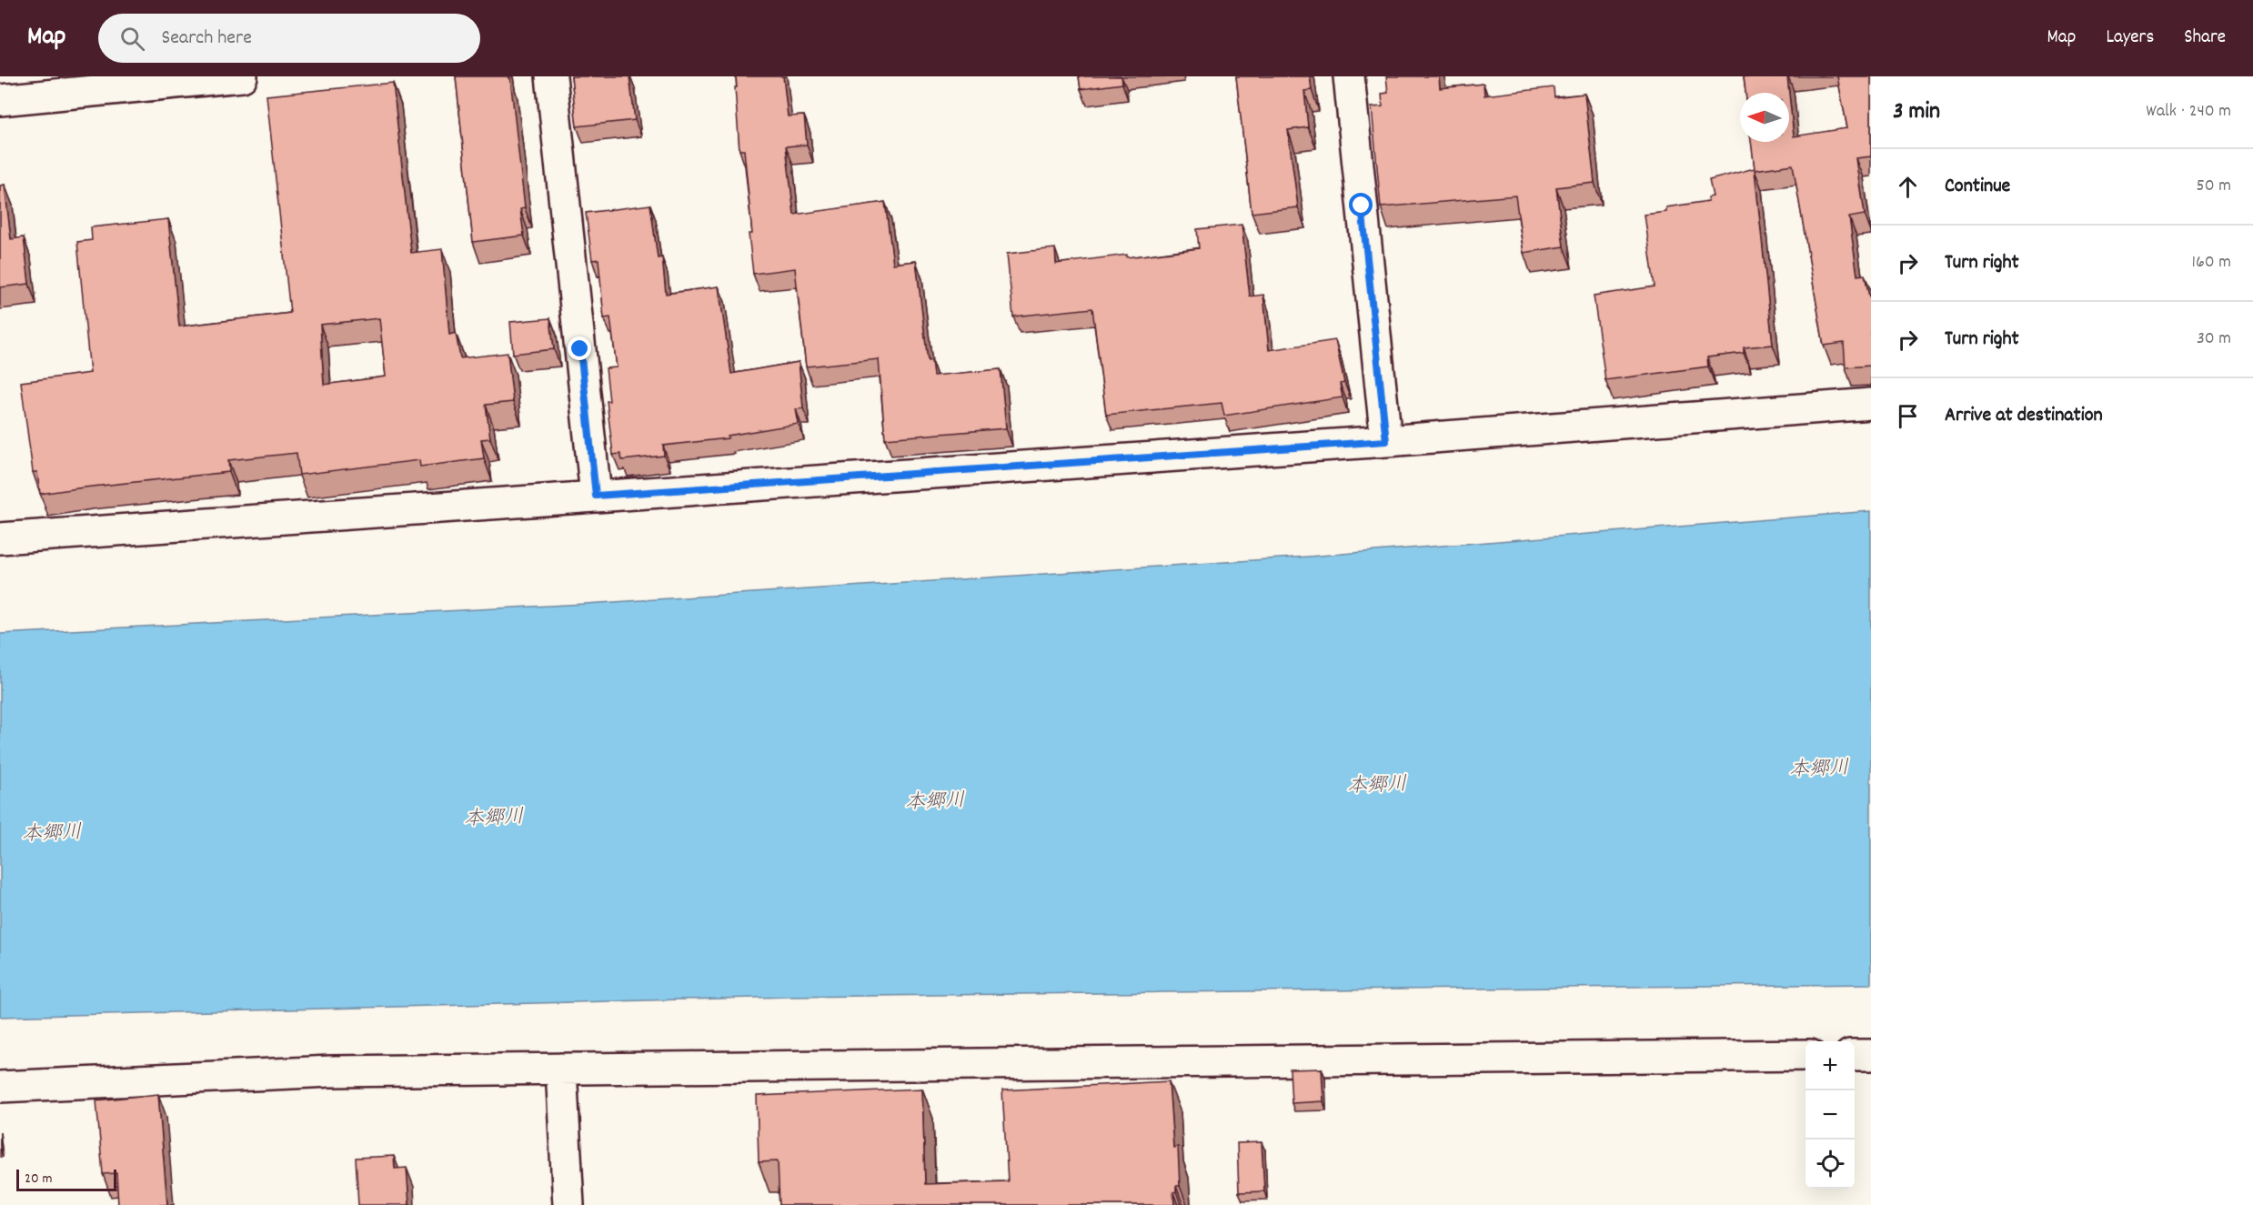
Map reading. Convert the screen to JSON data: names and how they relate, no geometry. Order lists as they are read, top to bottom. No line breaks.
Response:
{"water":["本郷川"],"scale_bar":"20 m","north":"left","page":{"header":"Map","search":"Search here","nav":["Map","Layers","Share"],"heading":["3 min","Walk · 240 m"],"list":[["Continue","50 m"],["Turn right","160 m"],["Turn right","30 m"],"Arrive at destination"],"map_buttons":["+","−"],"scale":"20 m"}}
